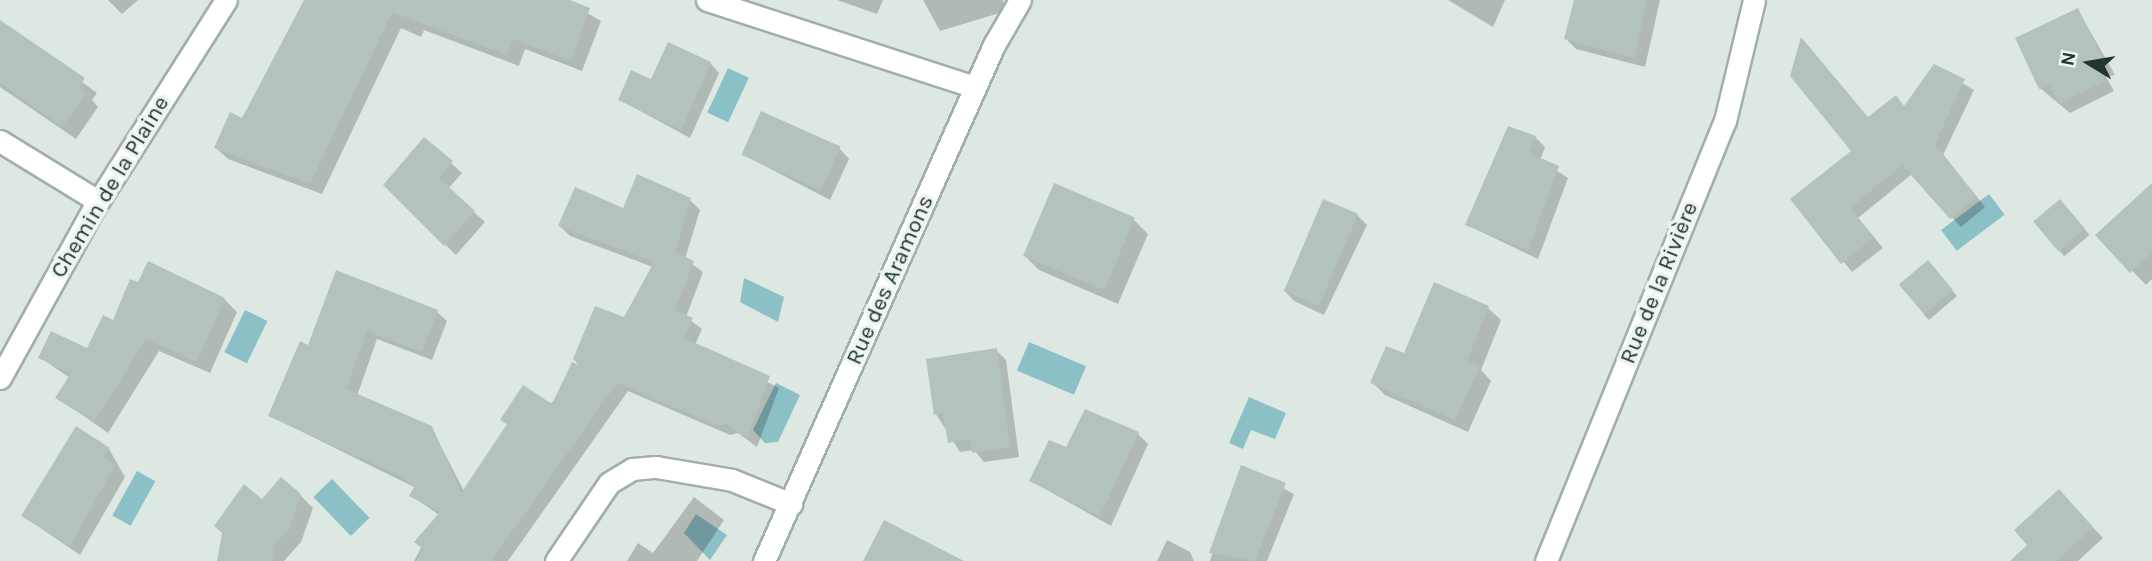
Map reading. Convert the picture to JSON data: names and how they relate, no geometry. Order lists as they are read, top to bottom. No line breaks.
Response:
{"streets":{"street":["Chemin de la Plaine","Rue des Aramons","Rue de la Rivière"]},"north":"left"}
